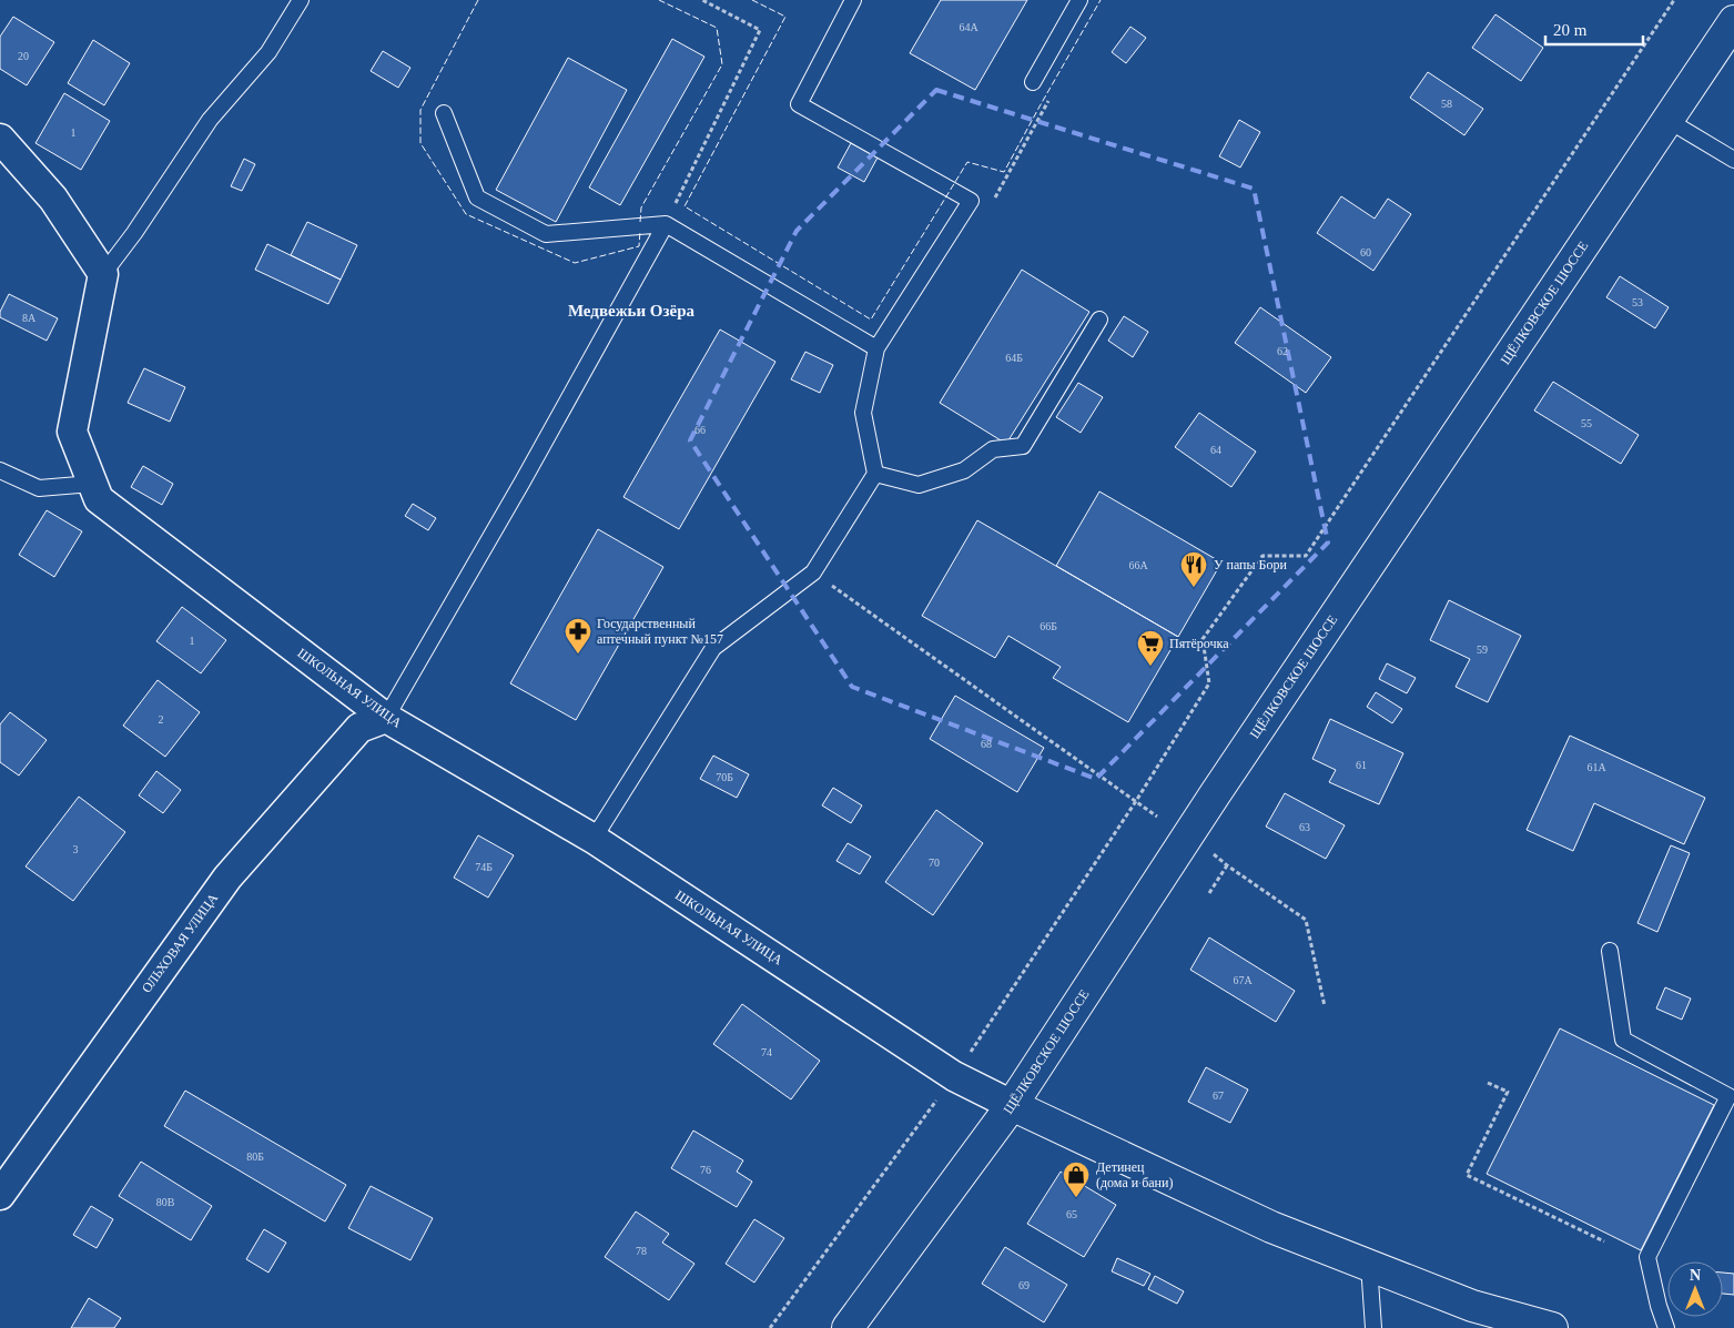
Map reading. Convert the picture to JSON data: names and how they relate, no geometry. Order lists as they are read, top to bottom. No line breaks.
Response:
{"streets":{"main road":["ЩЁЛКОВСКОЕ ШОССЕ"],"street":["ШКОЛЬНАЯ УЛИЦА","ОЛЬХОВАЯ УЛИЦА"]},"crossings":[["ЩЁЛКОВСКОЕ ШОССЕ","ШКОЛЬНАЯ УЛИЦА"],["ШКОЛЬНАЯ УЛИЦА","ОЛЬХОВАЯ УЛИЦА"]],"districts":["Медвежьи Озёра"],"places":{"restaurant":["У папы Бори"],"pharmacy":["Государственный аптечный пункт №157"],"supermarket":["Пятёрочка"],"shop":["Детинец (дома и бани)"]},"house_numbers":["64А","20","58","1","60","53","8А","62","64Б","55","66","64","66А","66Б","1","59","2","68","61","61А","70Б","63","3","70","74Б","67А","74","67","80Б","76","80В","65","78","69"],"scale_bar":"20 m","north":"top"}
